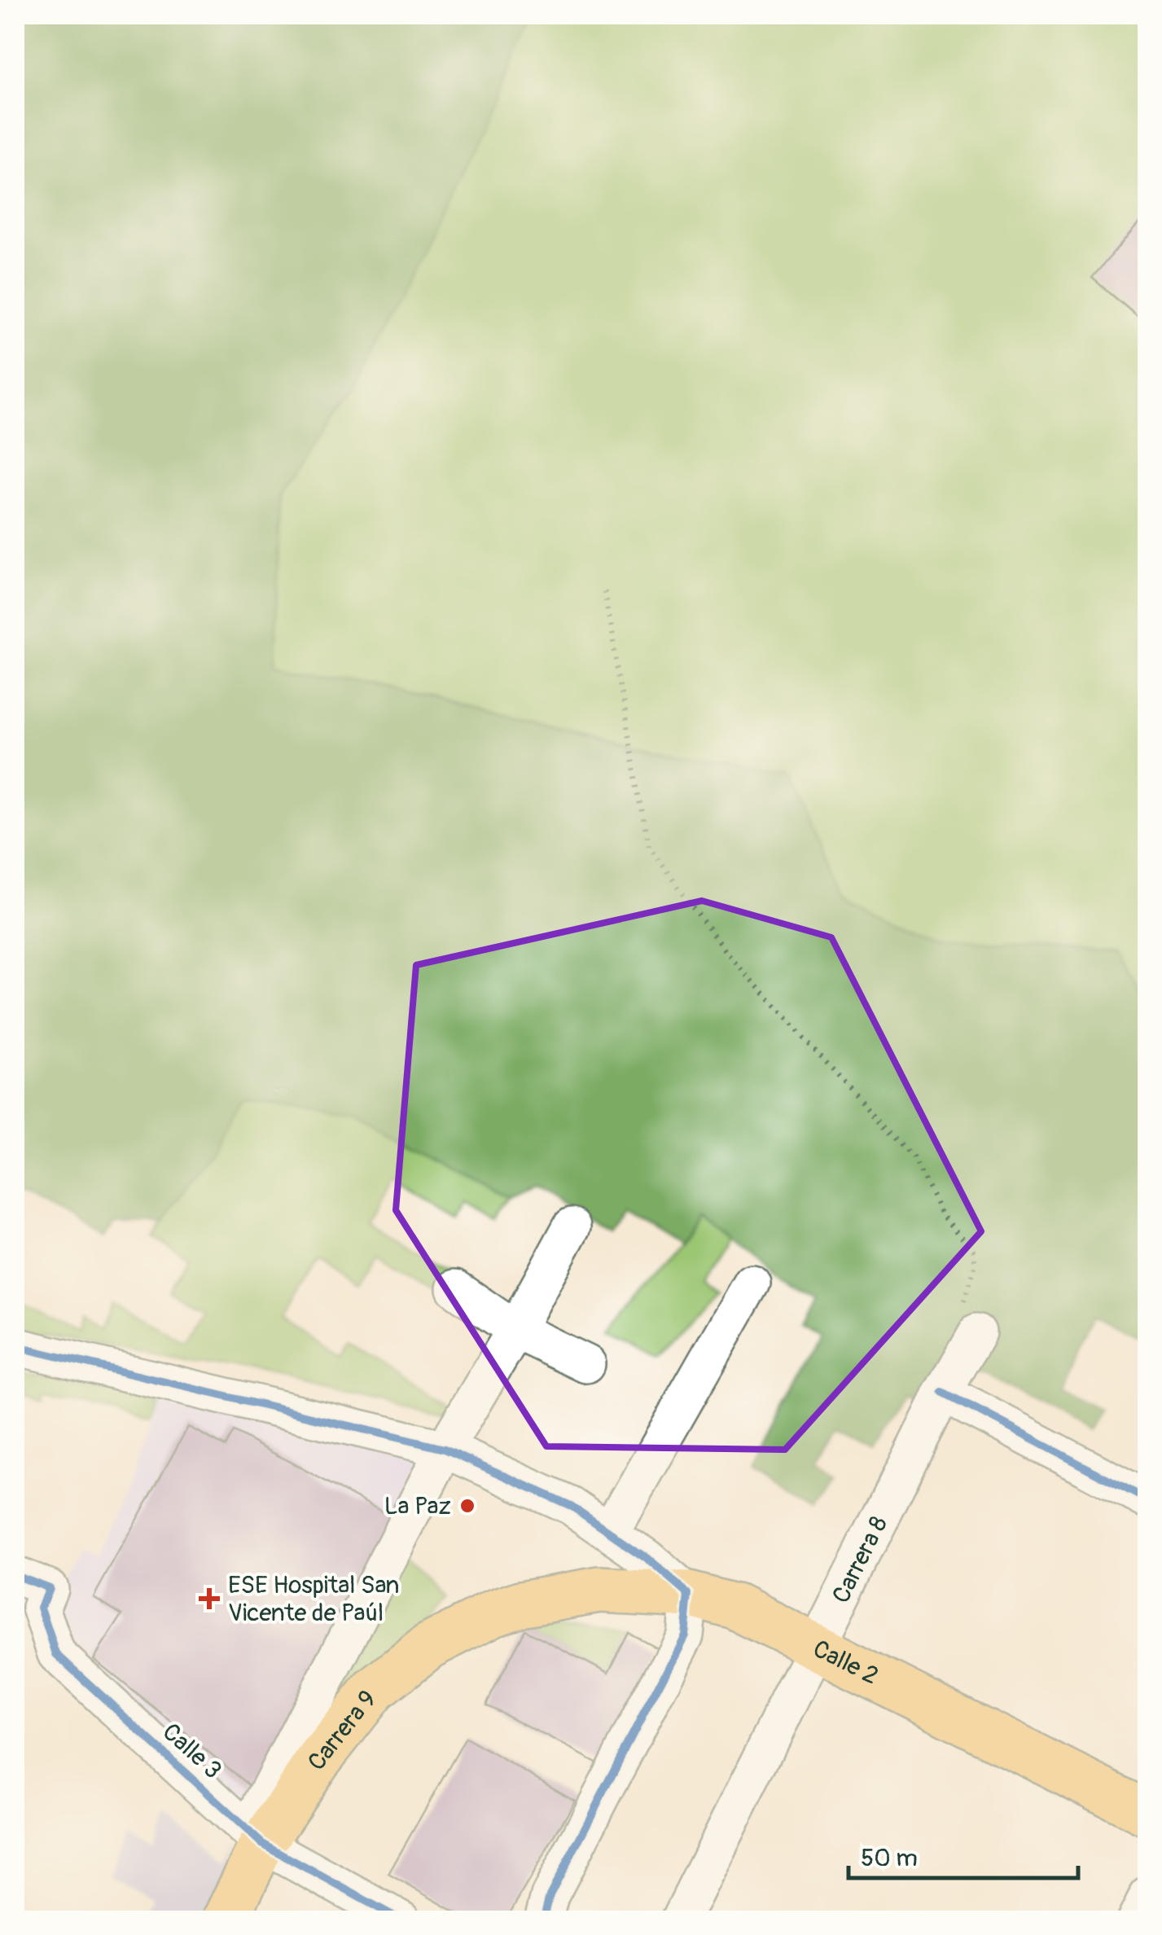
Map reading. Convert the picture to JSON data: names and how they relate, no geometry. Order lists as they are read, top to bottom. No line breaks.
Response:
{"streets":{"highway":["Calle 2","Carrera 9"],"street":["Carrera 8","Calle 3"]},"crossings":[["Carrera 8","Calle 2"],["Calle 2","Carrera 9"],["Carrera 9","Calle 3"]],"places":{"other":["La Paz"],"health":["ESE Hospital San Vicente de Paúl"]},"scale_bar":"50 m"}
